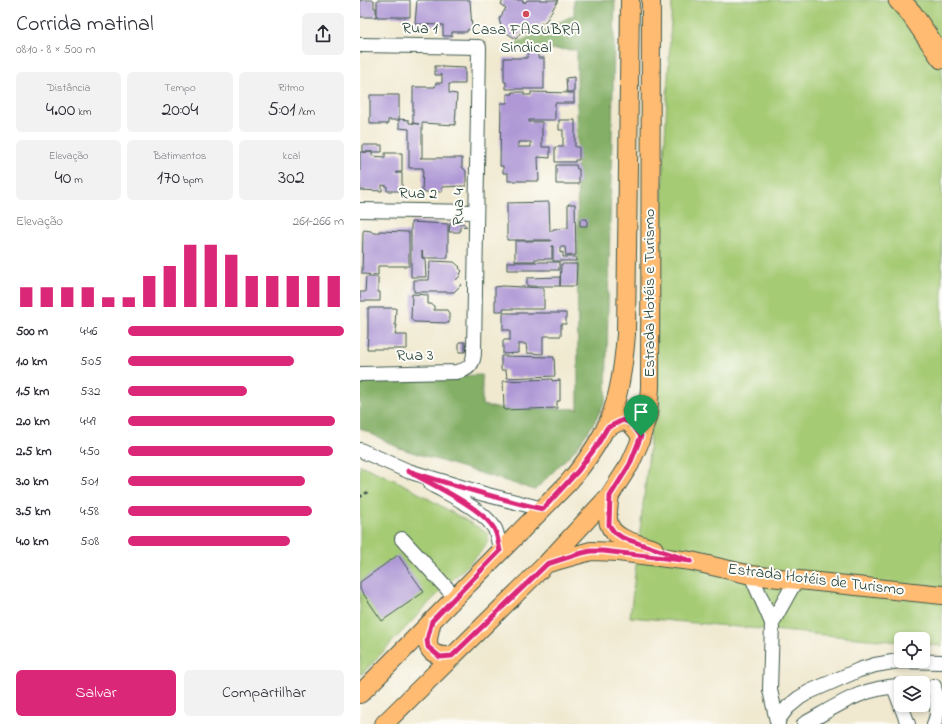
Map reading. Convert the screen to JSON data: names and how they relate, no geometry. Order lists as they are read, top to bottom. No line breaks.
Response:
{"streets":{"main road":["Estrada Hotéis e Turismo","Estrada Hotéis de Turismo"],"street":["Rua 1","Rua 2","Rua 4","Rua 3"]},"crossings":[["Rua 1","Rua 4"],["Rua 2","Rua 4"],["Rua 4","Rua 3"],["Estrada Hotéis e Turismo","Estrada Hotéis de Turismo"]],"places":["Casa FASUBRA Sindical"],"page":{"heading":["Corrida matinal","08:10 · 8 × 500 m"],"stats":[["Distância","4.00 km"],["Tempo","20:04"],["Ritmo","5:01 /km"],["Elevação","40 m"],["Batimentos","170 bpm"],["kcal","302"]],"chart":["Elevação","261–266 m"],"list":[{"name":"500 m","note":"4:46"},{"name":"1.0 km","note":"5:05"},{"name":"1.5 km","note":"5:32"},{"name":"2.0 km","note":"4:49"},{"name":"2.5 km","note":"4:50"},{"name":"3.0 km","note":"5:01"},{"name":"3.5 km","note":"4:58"},{"name":"4.0 km","note":"5:08"}],"buttons":["Salvar","Compartilhar"]}}
